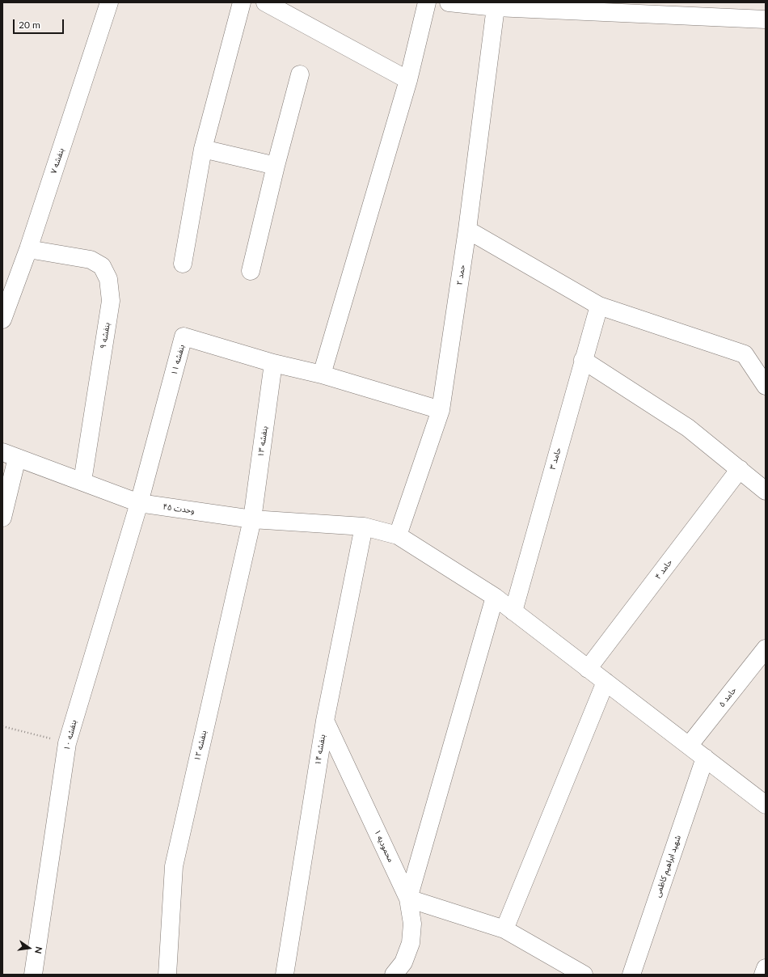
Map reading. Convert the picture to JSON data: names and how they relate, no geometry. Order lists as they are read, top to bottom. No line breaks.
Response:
{"streets":{"street":["بنفشه ۷","حمد ۲","بنفشه ۹","بنفشه ۱۱","بنفشه ۱۳","حامد ۳","وحدت ۴۵","حامد ۴","حامد ۵","بنفشه ۱۰","بنفشه ۱۲","بنفشه ۱۴","محمودیه ۱","شهید ابراهیم کاظمی"]},"crossings":[["بنفشه ۷","بنفشه ۹"],["حمد ۲","بنفشه ۱۱"],["حمد ۲","وحدت ۴۵"],["بنفشه ۹","وحدت ۴۵"],["بنفشه ۱۱","بنفشه ۱۳"],["بنفشه ۱۱","وحدت ۴۵"],["بنفشه ۱۱","بنفشه ۱۰"],["بنفشه ۱۳","وحدت ۴۵"],["بنفشه ۱۳","بنفشه ۱۲"],["حامد ۳","وحدت ۴۵"],["وحدت ۴۵","حامد ۴"],["وحدت ۴۵","حامد ۵"],["وحدت ۴۵","بنفشه ۱۰"],["وحدت ۴۵","بنفشه ۱۲"],["وحدت ۴۵","بنفشه ۱۴"],["وحدت ۴۵","شهید ابراهیم کاظمی"],["بنفشه ۱۴","محمودیه ۱"]],"scale_bar":"20 m","north":"right"}
